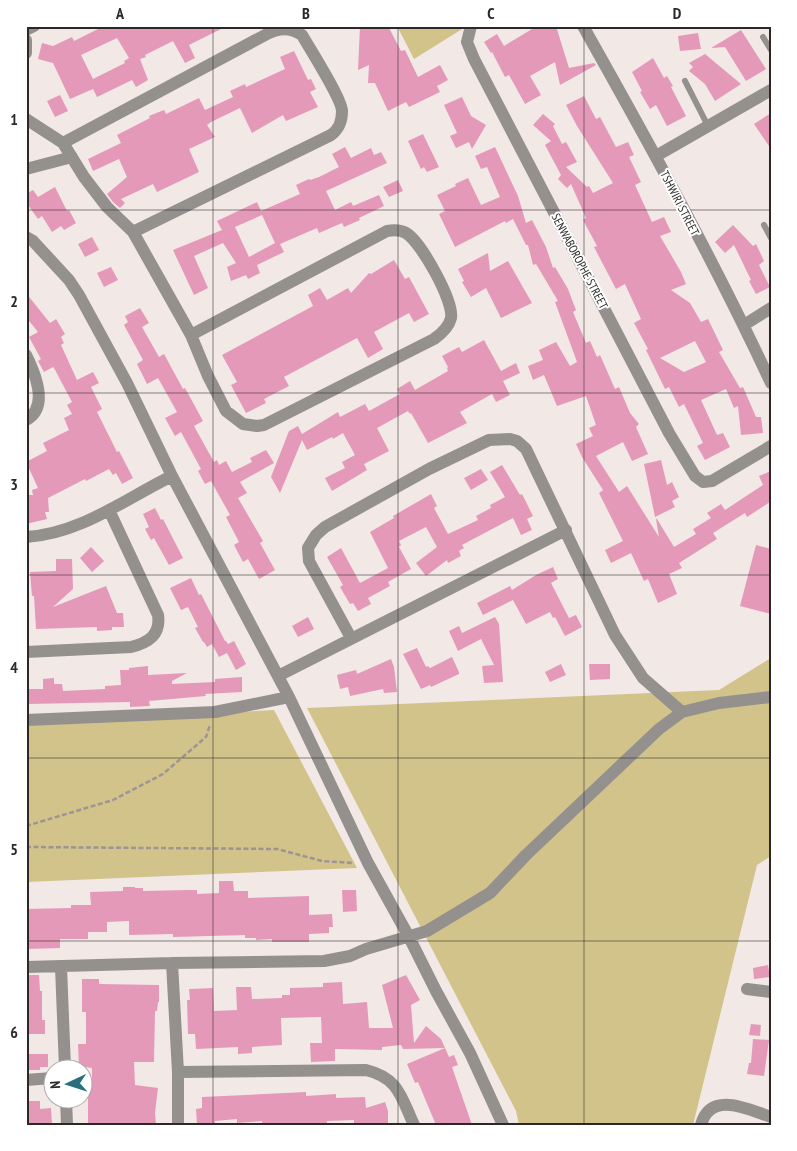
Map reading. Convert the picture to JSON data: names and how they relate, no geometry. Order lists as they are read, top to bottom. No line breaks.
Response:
{"streets":{"street":["TSHWIRI STREET","SENWABOROPHE STREET"]},"north":"left","grid":{"columns":["A","B","C","D"],"rows":["1","2","3","4","5","6"]}}
